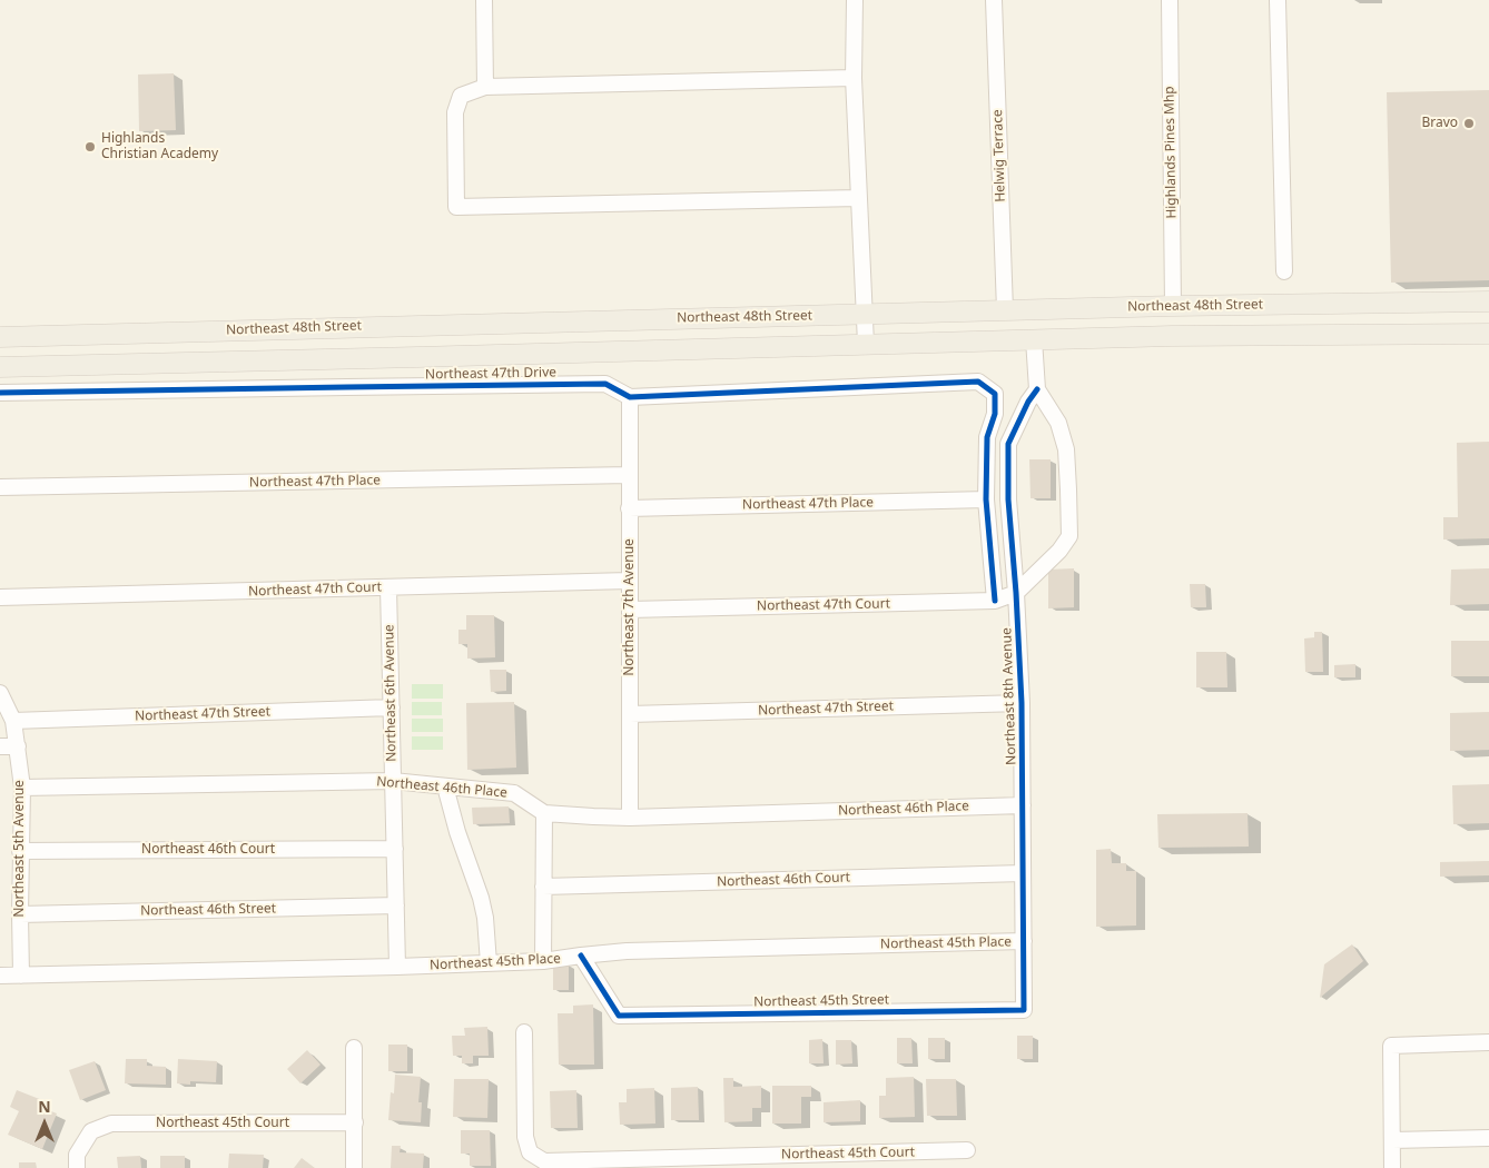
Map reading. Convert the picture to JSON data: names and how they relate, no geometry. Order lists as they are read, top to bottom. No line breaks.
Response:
{"streets":{"main road":["Northeast 48th Street"],"street":["Highlands Pines Mhp","Helwig Terrace","Northeast 47th Drive","Northeast 47th Place","Northeast 47th Court","Northeast 7th Avenue","Northeast 6th Avenue","Northeast 8th Avenue","Northeast 47th Street","Northeast 46th Place","Northeast 5th Avenue","Northeast 46th Court","Northeast 46th Street","Northeast 45th Place","Northeast 45th Street","Northeast 45th Court"]},"crossings":[["Highlands Pines Mhp","Northeast 48th Street"],["Helwig Terrace","Northeast 48th Street"],["Northeast 47th Drive","Northeast 7th Avenue"],["Northeast 47th Place","Northeast 7th Avenue"],["Northeast 47th Court","Northeast 7th Avenue"],["Northeast 47th Court","Northeast 6th Avenue"],["Northeast 47th Court","Northeast 8th Avenue"],["Northeast 7th Avenue","Northeast 47th Street"],["Northeast 7th Avenue","Northeast 46th Place"],["Northeast 6th Avenue","Northeast 47th Street"],["Northeast 6th Avenue","Northeast 46th Place"],["Northeast 6th Avenue","Northeast 46th Court"],["Northeast 6th Avenue","Northeast 46th Street"],["Northeast 6th Avenue","Northeast 45th Place"],["Northeast 8th Avenue","Northeast 47th Street"],["Northeast 8th Avenue","Northeast 46th Place"],["Northeast 8th Avenue","Northeast 46th Court"],["Northeast 8th Avenue","Northeast 45th Place"],["Northeast 8th Avenue","Northeast 45th Street"],["Northeast 47th Street","Northeast 5th Avenue"],["Northeast 46th Place","Northeast 5th Avenue"],["Northeast 5th Avenue","Northeast 46th Court"],["Northeast 5th Avenue","Northeast 46th Street"],["Northeast 5th Avenue","Northeast 45th Place"],["Northeast 45th Place","Northeast 45th Street"]],"places":["Bravo","Highlands Christian Academy"],"north":"top"}
